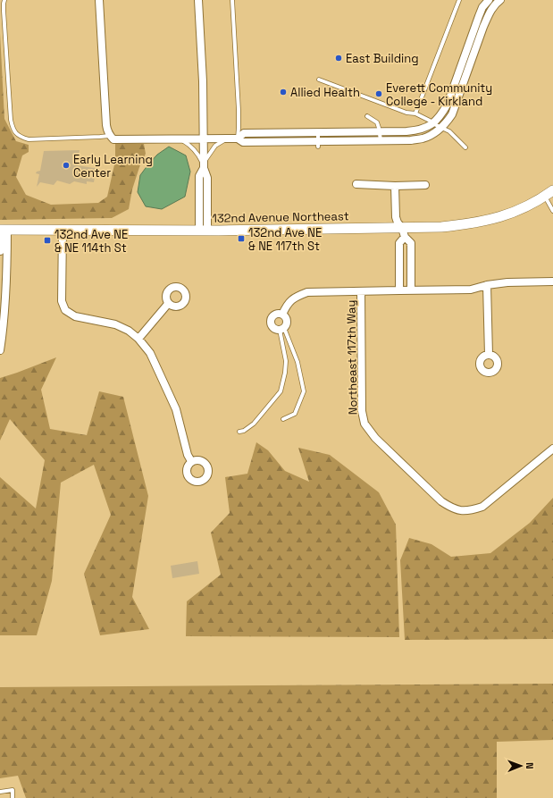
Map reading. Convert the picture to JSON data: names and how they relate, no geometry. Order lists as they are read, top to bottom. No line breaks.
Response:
{"streets":{"street":["132nd Avenue Northeast","Northeast 117th Way"]},"places":{"other":["East Building","Allied Health","Everett Community College - Kirkland","Early Learning Center"],"transit":["132nd Ave NE & NE 117th St","132nd Ave NE & NE 114th St"]},"north":"right"}
